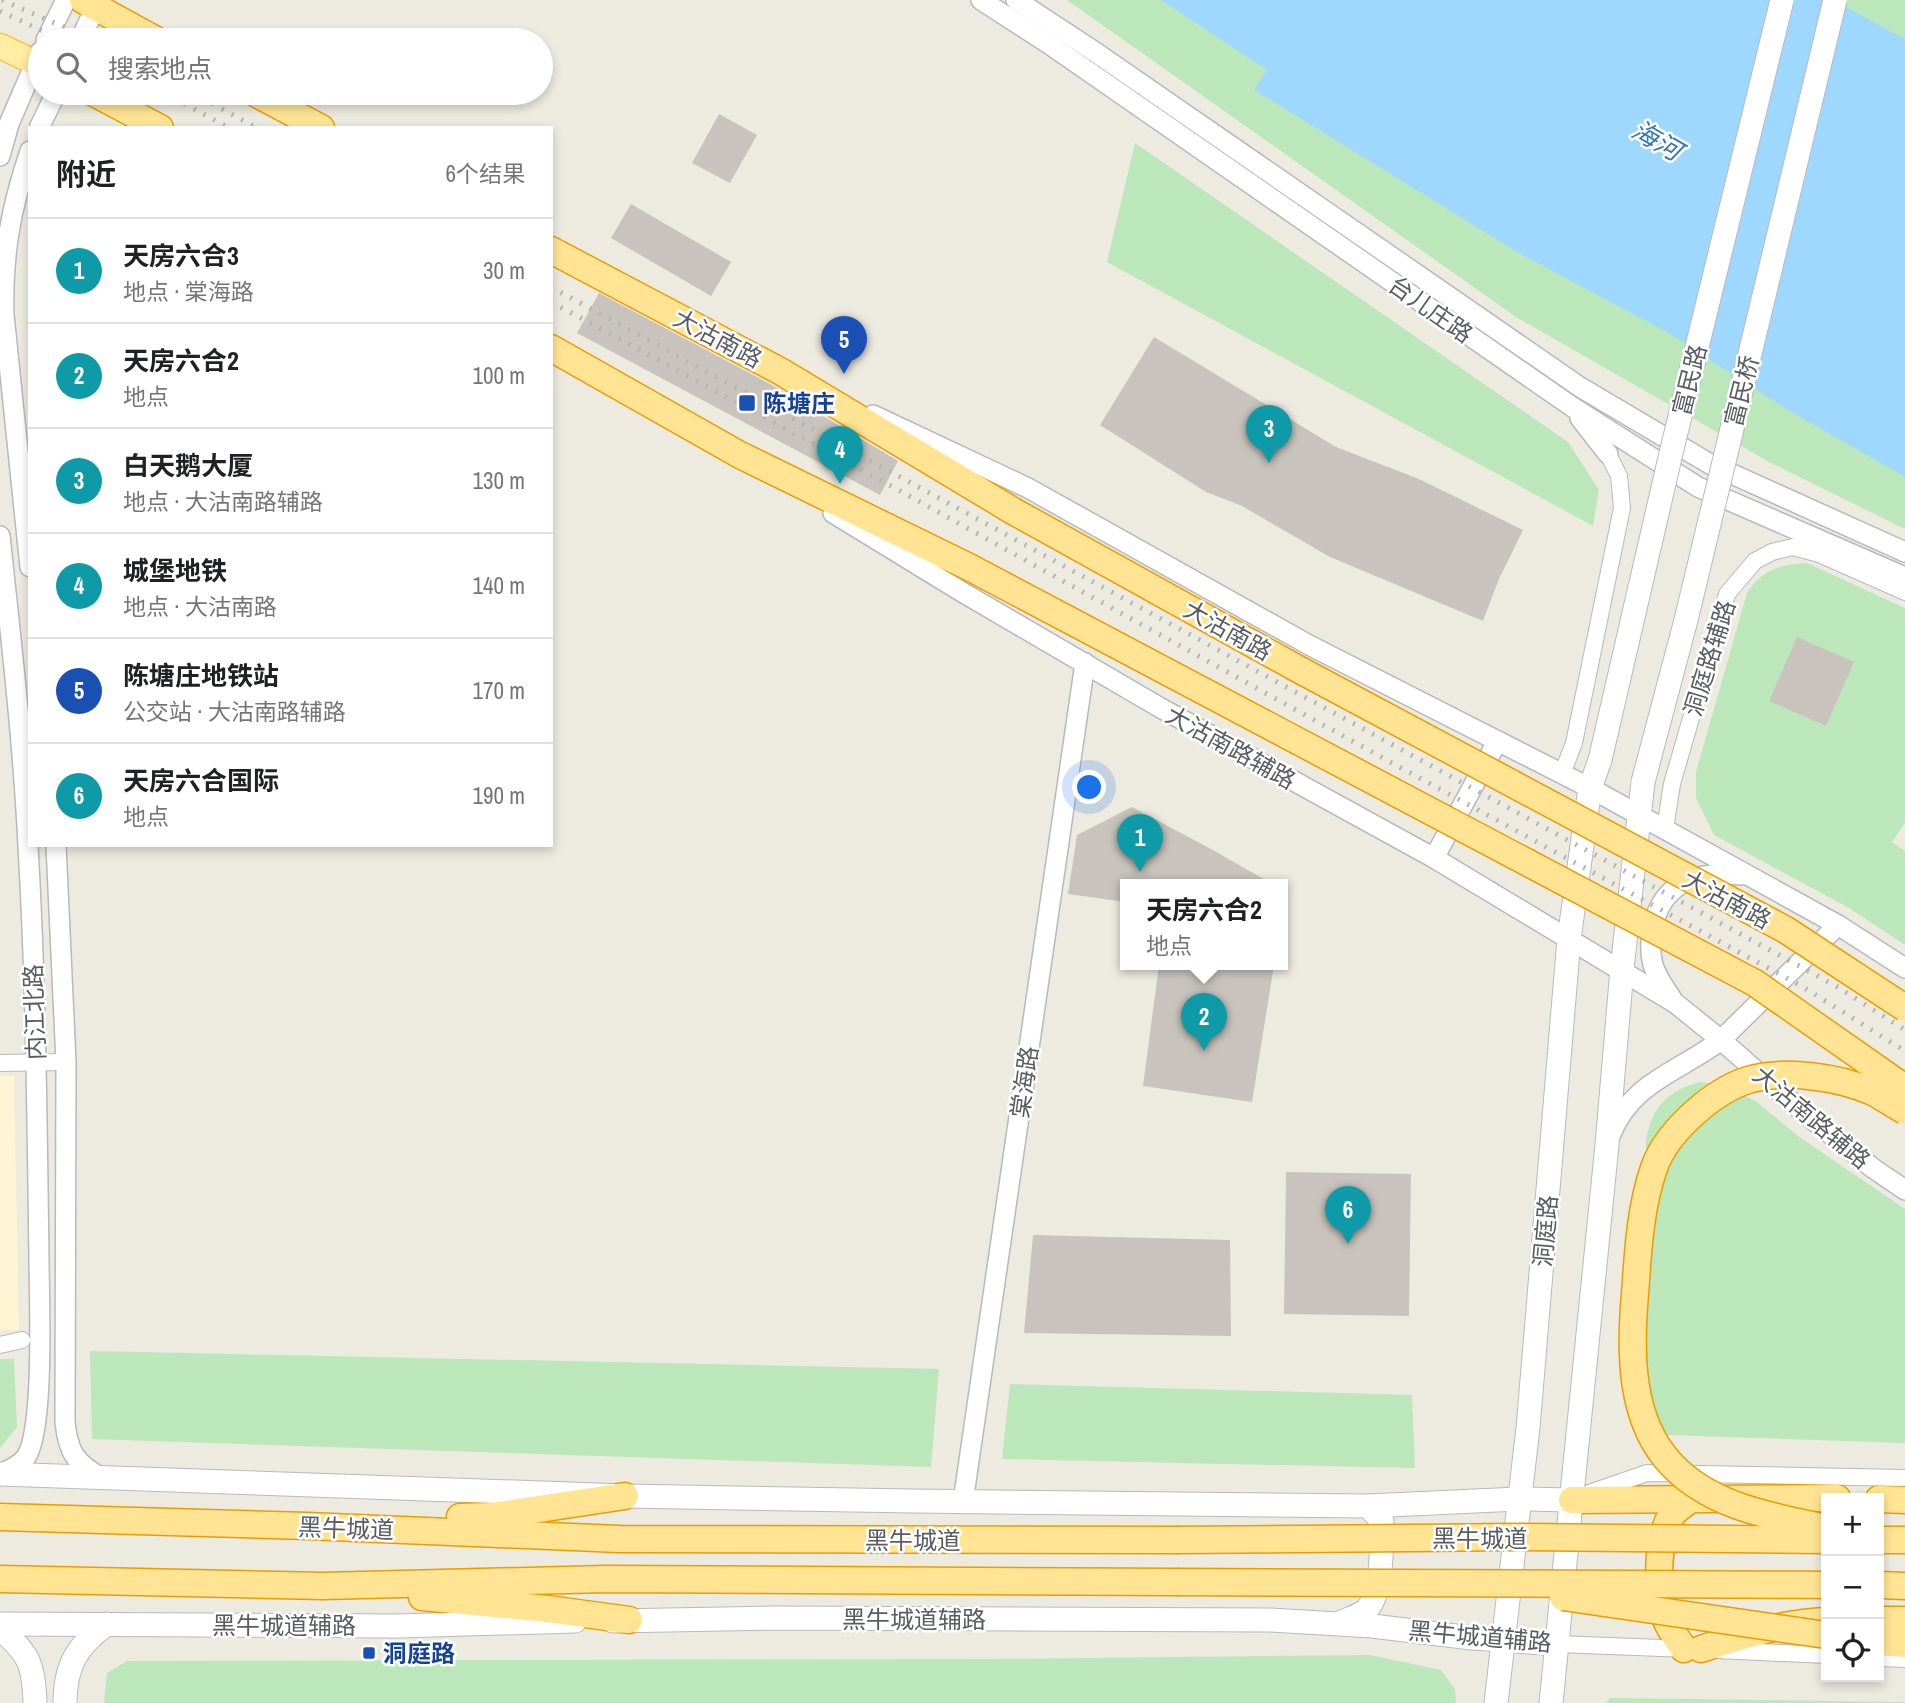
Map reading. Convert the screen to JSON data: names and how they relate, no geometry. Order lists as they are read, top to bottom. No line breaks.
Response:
{"streets":{"highway":["大沽南路","黑牛城道"],"main road":["富民路","富民桥","洞庭路","黑牛城道辅路"],"street":["台儿庄路","洞庭路辅路","大沽南路辅路","内江北路","棠海路"]},"crossings":[["富民路","洞庭路"],["大沽南路辅路","棠海路"],["大沽南路辅路","洞庭路"],["洞庭路","黑牛城道辅路"]],"water":["海河"],"places":{"transit":["陈塘庄","洞庭路"]},"page":{"search":"搜索地点","heading":["附近","6个结果"],"list":[{"mark":"1","name":"天房六合3","note":"地点 · 棠海路","value":"30 m"},{"mark":"2","name":"天房六合2","note":"地点","value":"100 m"},{"mark":"3","name":"白天鹅大厦","note":"地点 · 大沽南路辅路","value":"130 m"},{"mark":"4","name":"城堡地铁","note":"地点 · 大沽南路","value":"140 m"},{"mark":"5","name":"陈塘庄地铁站","note":"公交站 · 大沽南路辅路","value":"170 m"},{"mark":"6","name":"天房六合国际","note":"地点","value":"190 m"}],"pins":["5","3","4","1","2","6"],"popup":["天房六合2","地点"],"map_buttons":["+","−"]}}
